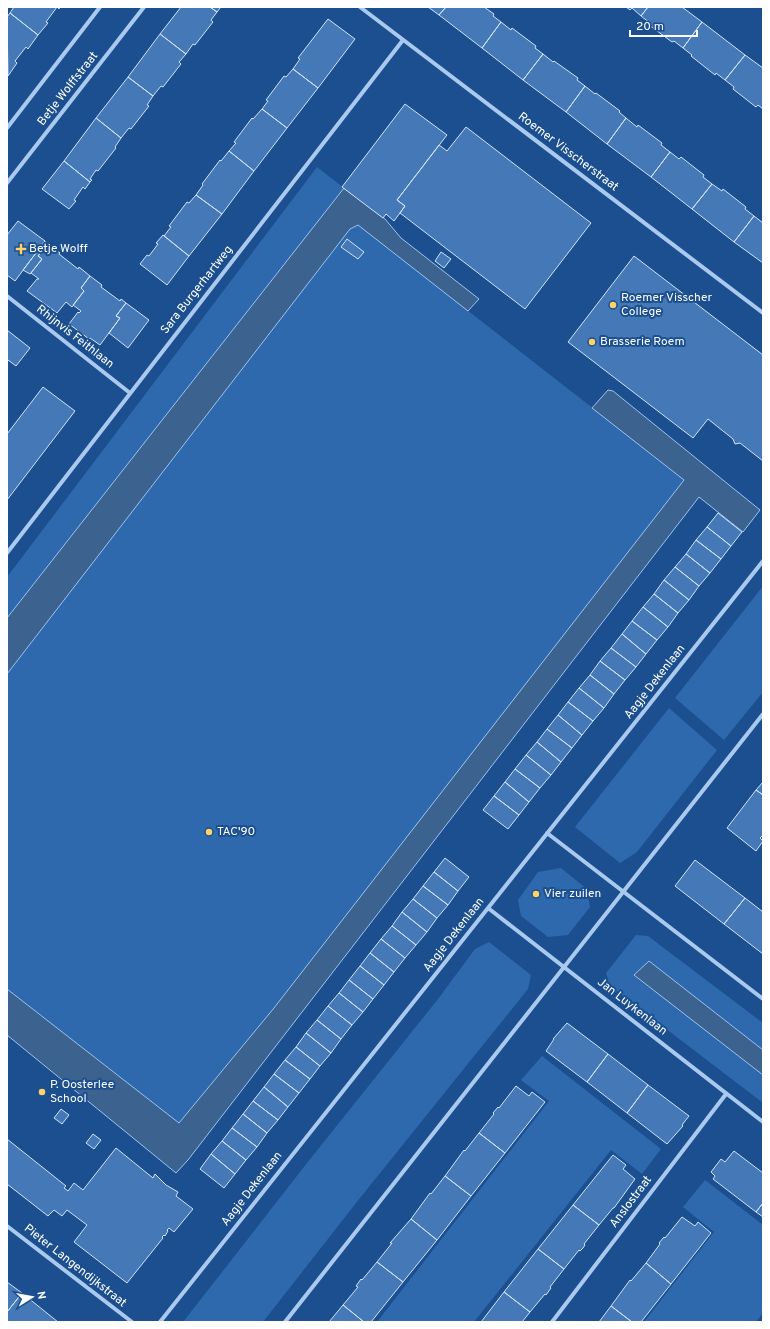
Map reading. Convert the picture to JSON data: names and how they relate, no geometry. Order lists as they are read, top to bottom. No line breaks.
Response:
{"streets":{"street":["Betje Wolffstraat","Roemer Visscherstraat","Sara Burgerhartweg","Rhijnvis Feithlaan","Aagje Dekenlaan","Jan Luykenlaan","Anslostraat","Pieter Langendijkstraat"]},"crossings":[["Roemer Visscherstraat","Sara Burgerhartweg"],["Sara Burgerhartweg","Rhijnvis Feithlaan"],["Aagje Dekenlaan","Jan Luykenlaan"],["Jan Luykenlaan","Anslostraat"]],"places":{"health":["Betje Wolff"],"other":["Roemer Visscher College","Brasserie Roem","TAC'90","Vier zuilen","P. Oosterlee School"]},"scale_bar":"20 m","north":"right"}
